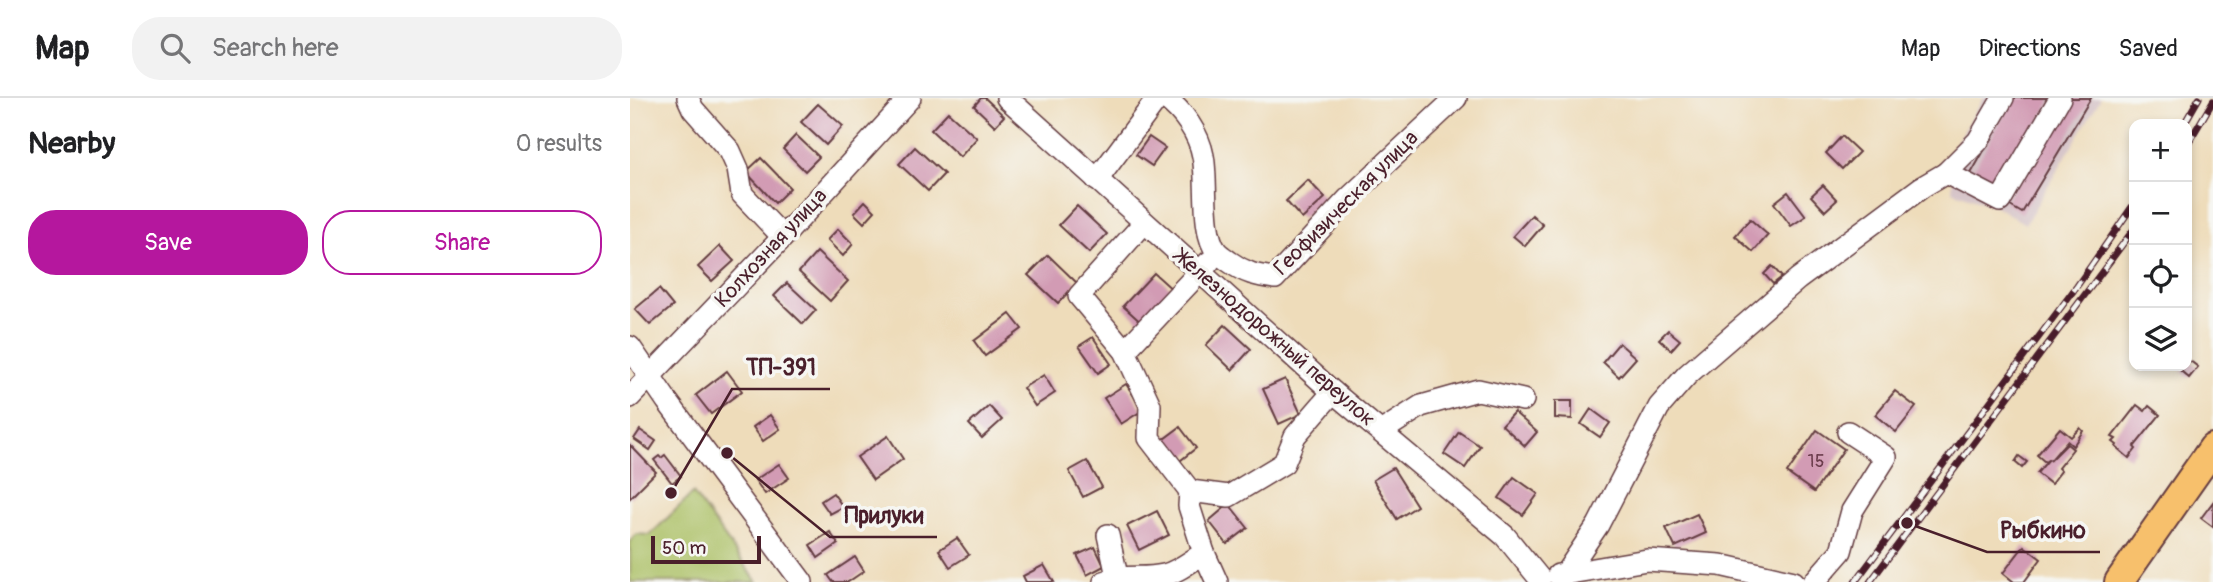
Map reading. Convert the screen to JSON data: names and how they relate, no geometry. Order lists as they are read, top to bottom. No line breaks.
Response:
{"streets":{"street":["Геофизическая улица","Колхозная улица","Железнодорожный переулок"]},"places":["Прилуки","ТП-391","Рыбкино"],"house_numbers":["15"],"scale_bar":"50 m","page":{"header":"Map","search":"Search here","nav":["Map","Directions","Saved"],"heading":["Nearby","0 results"],"map_buttons":["+","−"],"buttons":["Save","Share"],"scale":"50 m"}}
